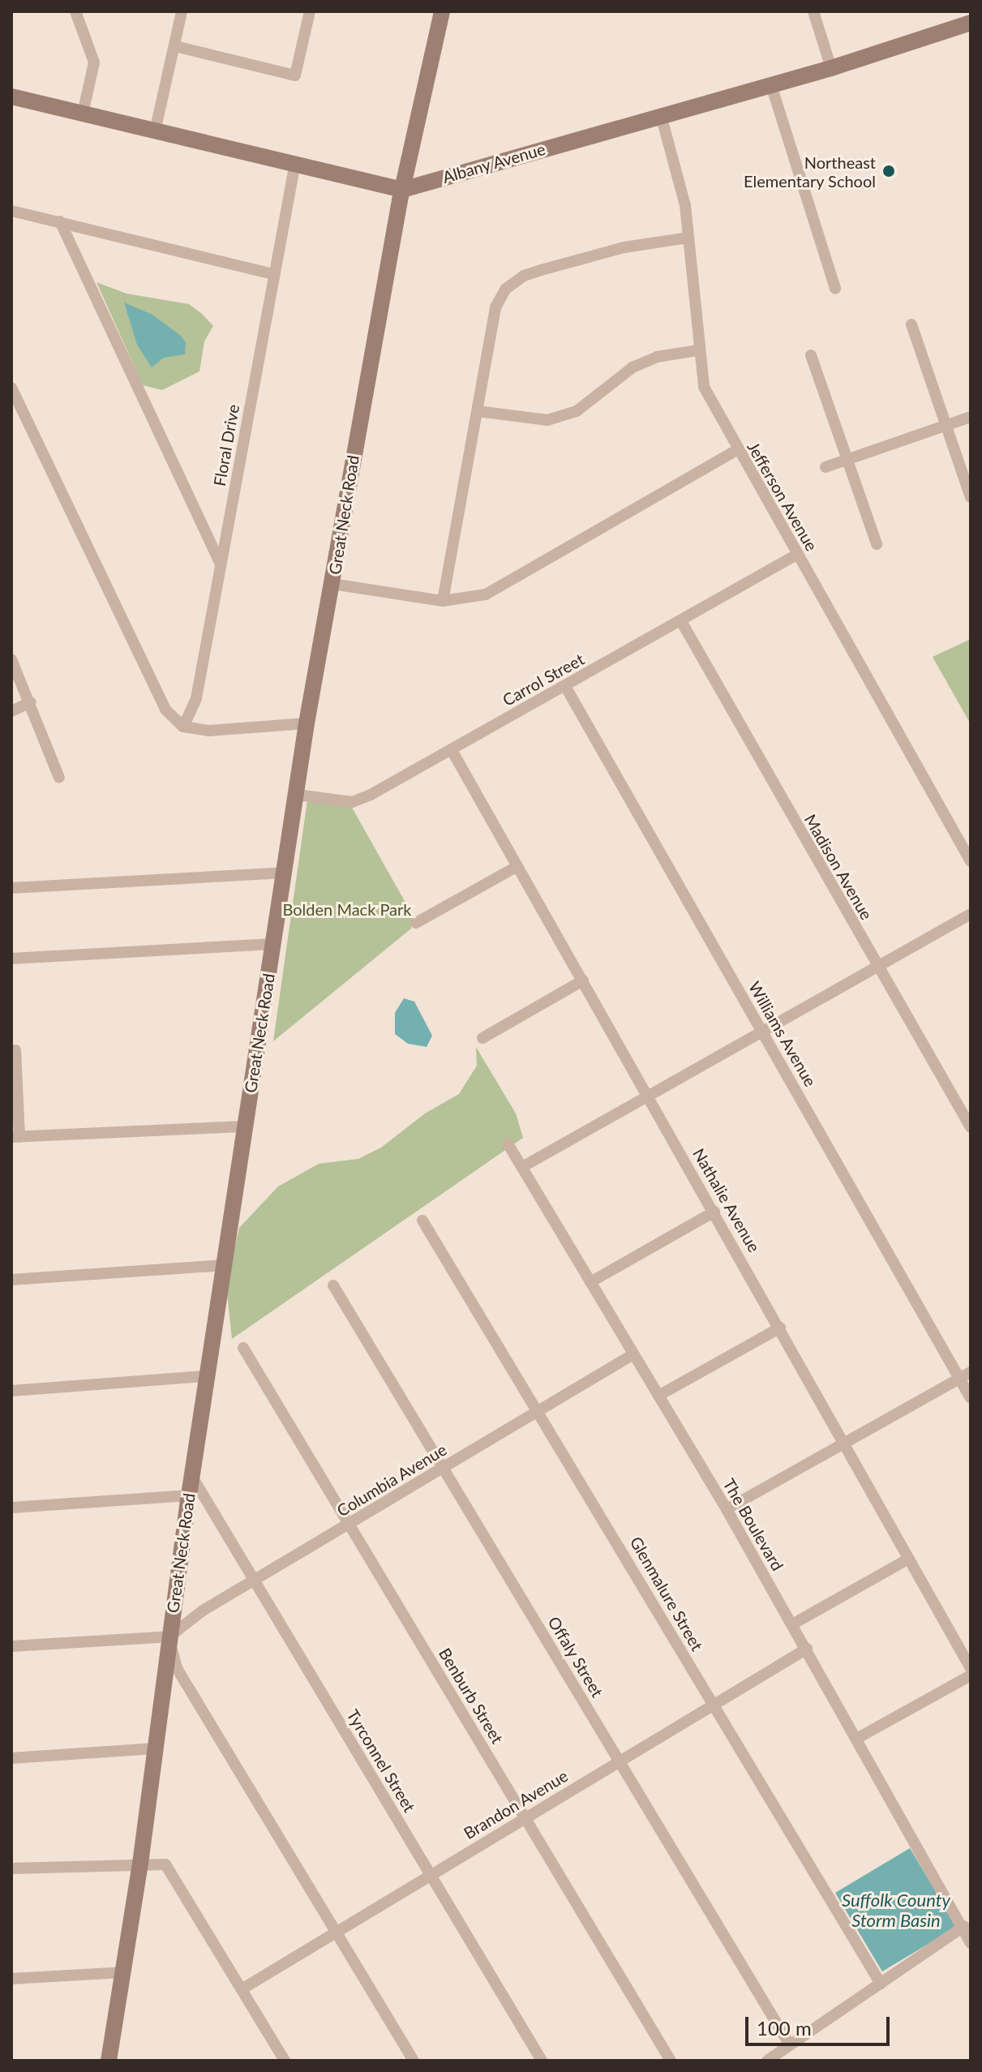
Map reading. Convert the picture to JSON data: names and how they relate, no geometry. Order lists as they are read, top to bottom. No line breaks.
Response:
{"streets":{"main road":["Albany Avenue","Great Neck Road"],"street":["Floral Drive","Jefferson Avenue","Carrol Street","Madison Avenue","Williams Avenue","Nathalie Avenue","Columbia Avenue","The Boulevard","Glenmalure Street","Offaly Street","Benburb Street","Tyrconnel Street","Brandon Avenue"]},"crossings":[["Albany Avenue","Floral Drive"],["Albany Avenue","Jefferson Avenue"],["Albany Avenue","Great Neck Road"],["Jefferson Avenue","Carrol Street"],["Great Neck Road","Carrol Street"],["Great Neck Road","Columbia Avenue"],["Great Neck Road","Tyrconnel Street"],["Carrol Street","Madison Avenue"],["Carrol Street","Williams Avenue"],["Carrol Street","Nathalie Avenue"],["Columbia Avenue","The Boulevard"],["Columbia Avenue","Glenmalure Street"],["Columbia Avenue","Offaly Street"],["Columbia Avenue","Benburb Street"],["Columbia Avenue","Tyrconnel Street"],["The Boulevard","Brandon Avenue"],["Glenmalure Street","Brandon Avenue"],["Offaly Street","Brandon Avenue"],["Benburb Street","Brandon Avenue"],["Tyrconnel Street","Brandon Avenue"]],"water":["Suffolk County Storm Basin"],"parks":["Bolden Mack Park"],"places":["Northeast Elementary School"],"scale_bar":"100 m"}
